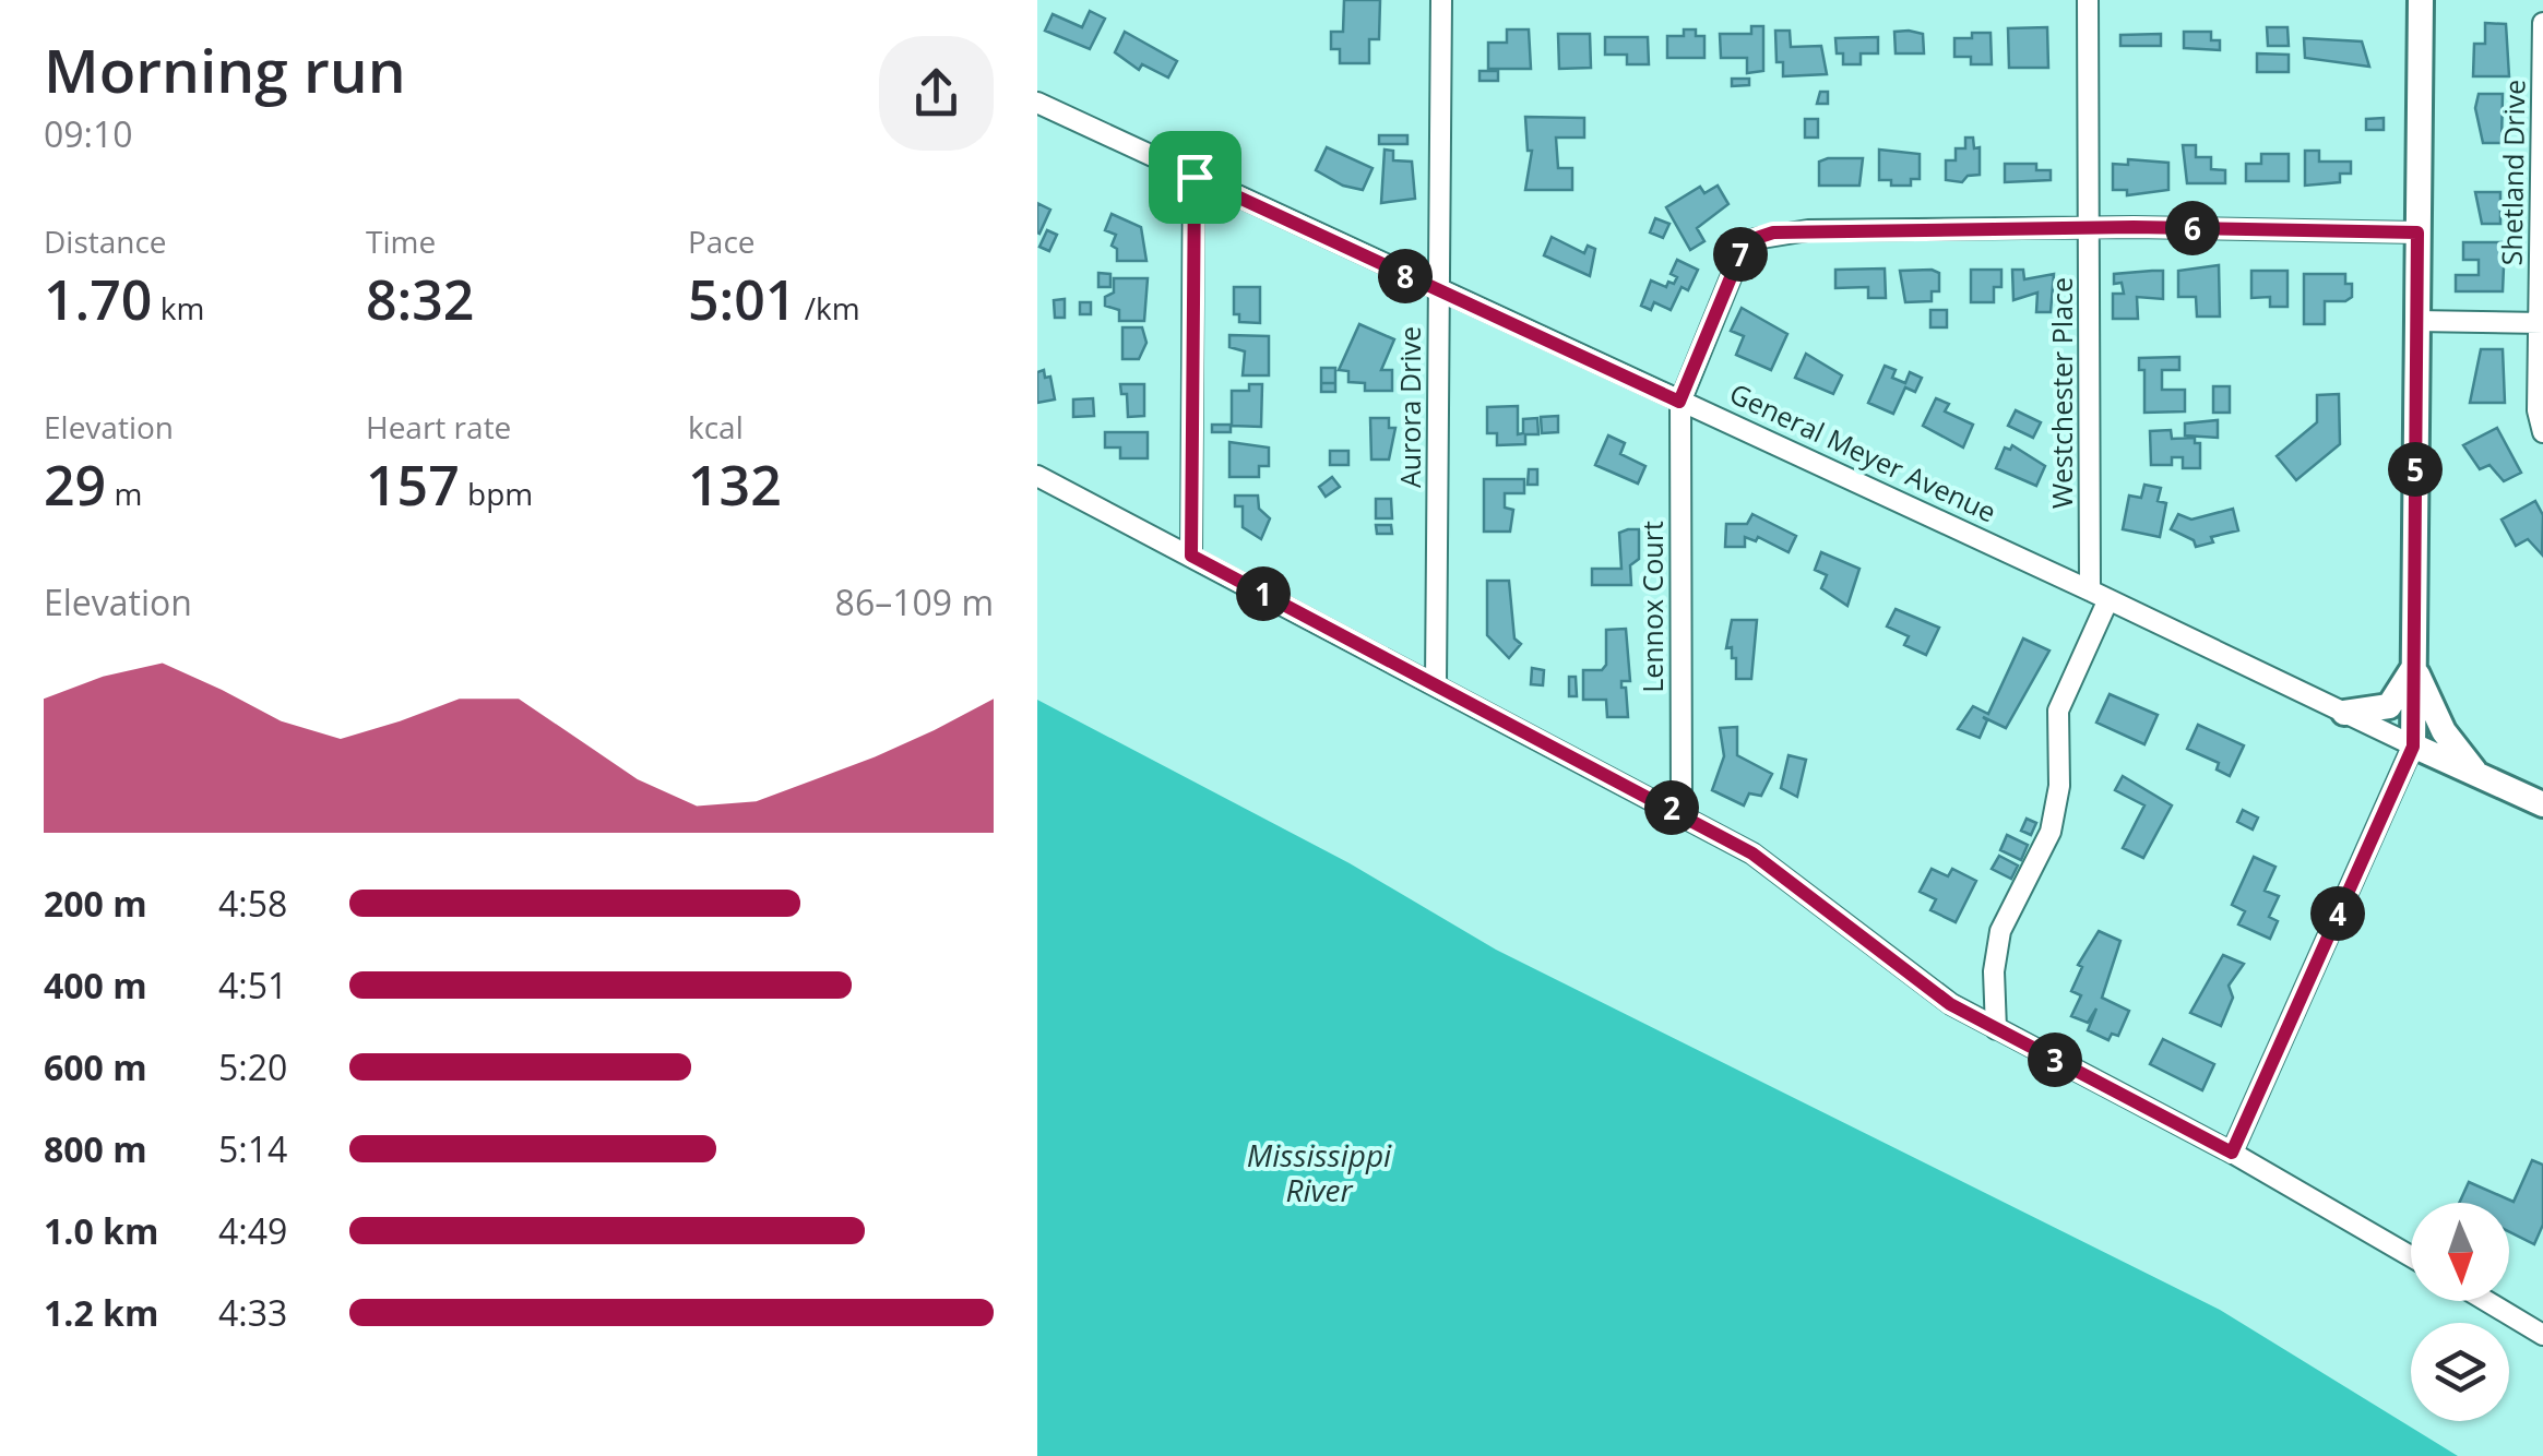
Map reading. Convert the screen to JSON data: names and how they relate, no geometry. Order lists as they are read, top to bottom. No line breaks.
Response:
{"streets":{"main road":["General Meyer Avenue"],"street":["Shetland Drive","Westchester Place","Aurora Drive","Lennox Court"]},"crossings":[["Westchester Place","General Meyer Avenue"],["Aurora Drive","General Meyer Avenue"],["General Meyer Avenue","Lennox Court"]],"water":["Mississippi River"],"north":"bottom","page":{"heading":["Morning run","09:10"],"stats":[["Distance","1.70 km"],["Time","8:32"],["Pace","5:01 /km"],["Elevation","29 m"],["Heart rate","157 bpm"],["kcal","132"]],"pins":["6","7","8","5","1","2","4","3"],"chart":["Elevation","86–109 m"],"list":[{"name":"200 m","note":"4:58"},{"name":"400 m","note":"4:51"},{"name":"600 m","note":"5:20"},{"name":"800 m","note":"5:14"},{"name":"1.0 km","note":"4:49"},{"name":"1.2 km","note":"4:33"}]}}
